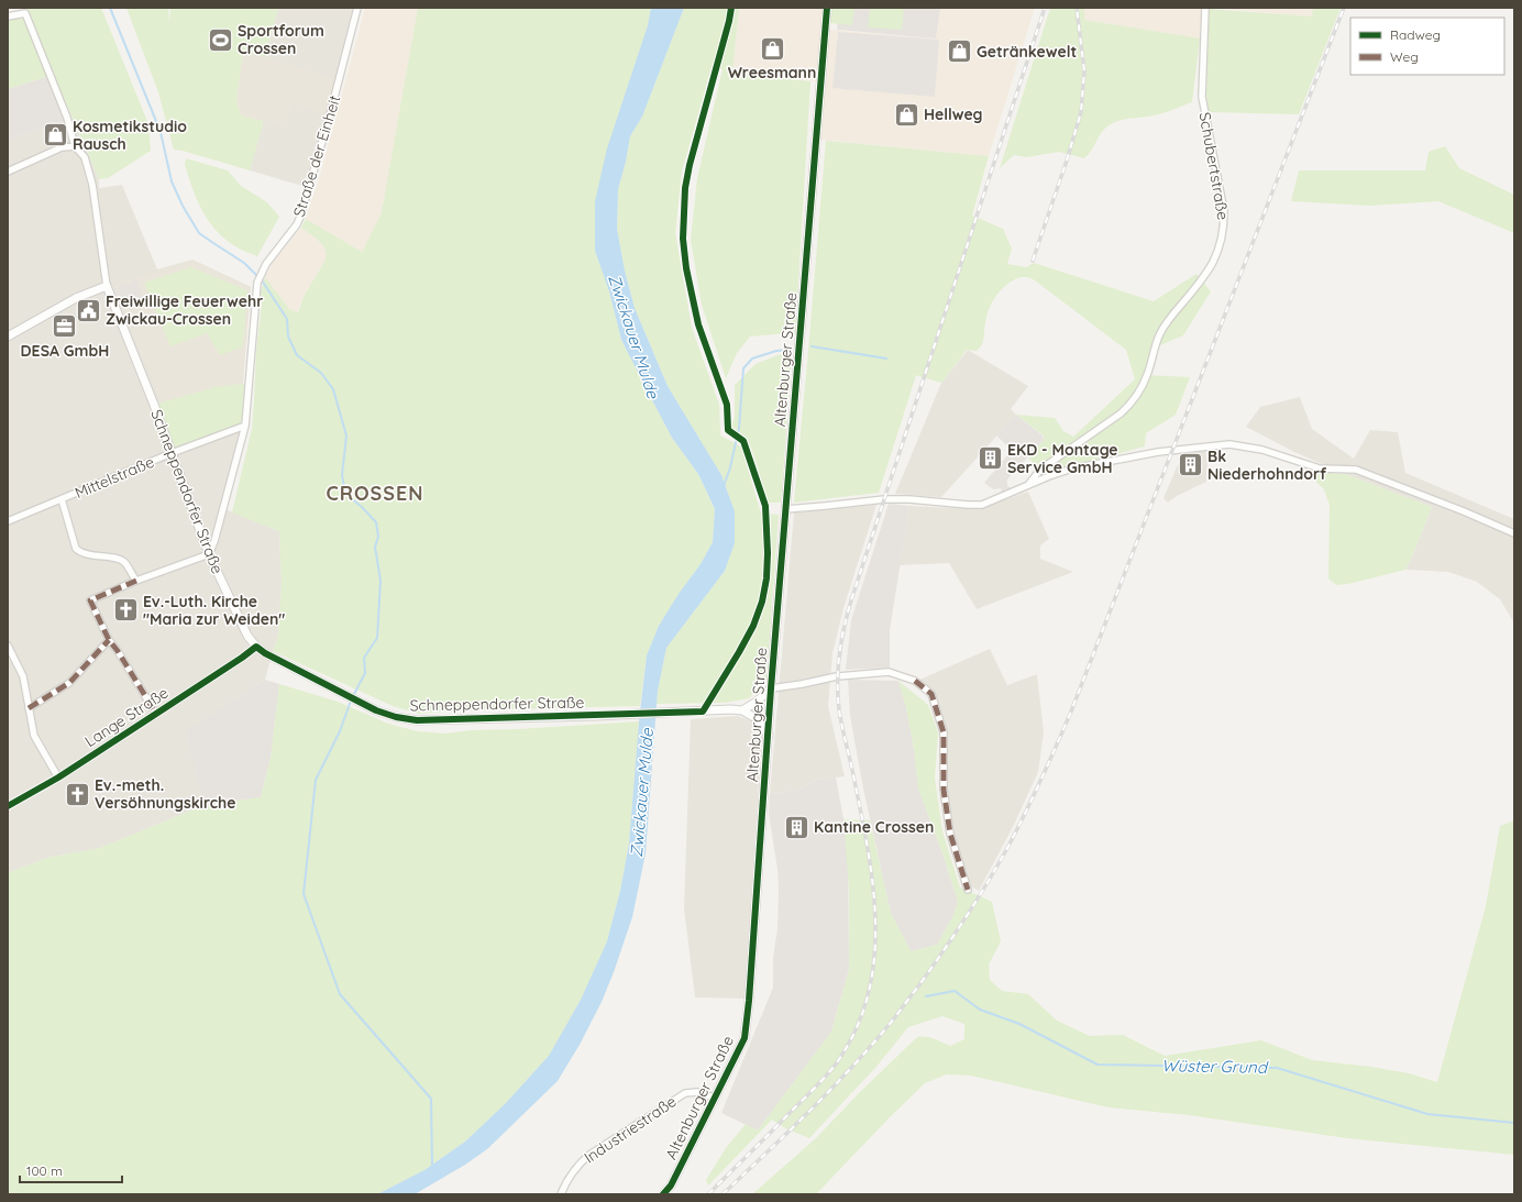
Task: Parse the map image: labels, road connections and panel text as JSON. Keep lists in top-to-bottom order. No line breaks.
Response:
{"streets":{"street":["Straße der Einheit","Schubertstraße","Altenburger Straße","Mittelstraße","Schneppendorfer Straße","Lange Straße","Industriestraße"]},"crossings":[["Straße der Einheit","Mittelstraße"],["Straße der Einheit","Schneppendorfer Straße"],["Altenburger Straße","Industriestraße"],["Mittelstraße","Schneppendorfer Straße"],["Schneppendorfer Straße","Lange Straße"]],"districts":["CROSSEN"],"water":["Zwickauer Mulde","Wüster Grund"],"places":{"sports":["Sportforum Crossen"],"shop":["Wreesmann","Getränkewelt","Hellweg","Kosmetikstudio Rausch"],"public building":["Freiwillige Feuerwehr Zwickau-Crossen"],"office":["DESA GmbH"],"building":["EKD - Montage Service GmbH","Bk Niederhohndorf","Kantine Crossen"],"church":["Ev.-Luth. Kirche \"Maria zur Weiden\"","Ev.-meth. Versöhnungskirche"]},"legend":["Radweg","Weg"],"scale_bar":"100 m"}
